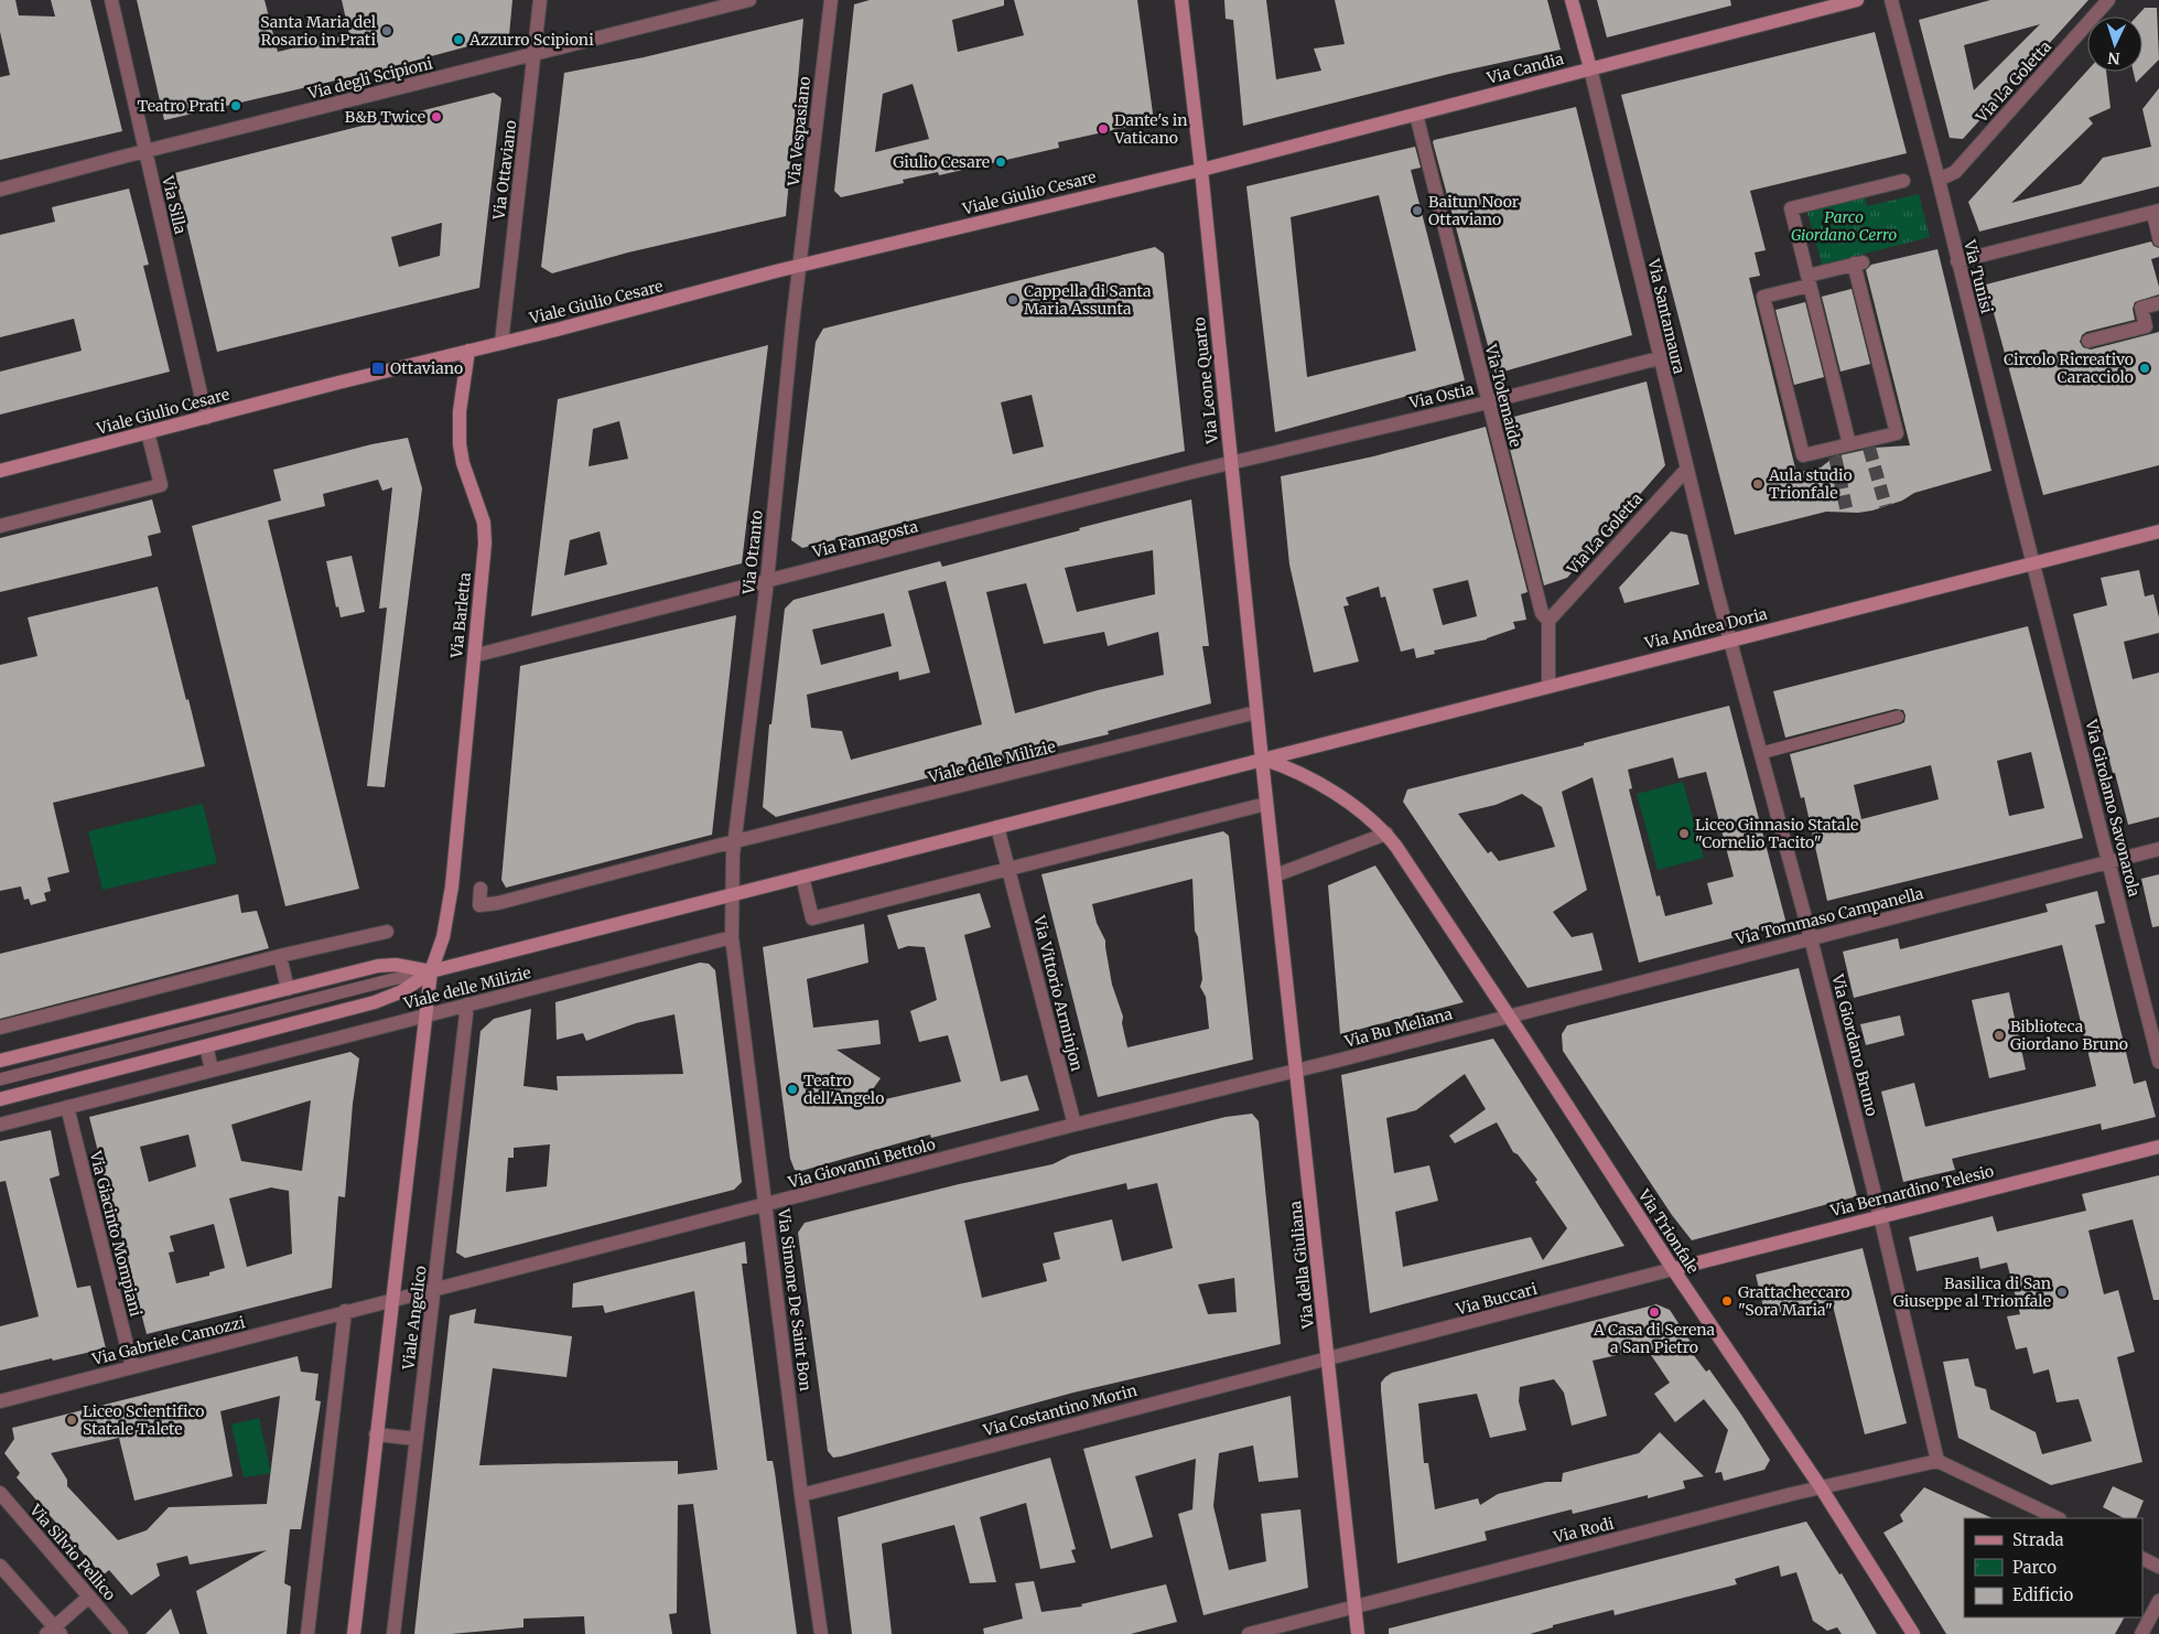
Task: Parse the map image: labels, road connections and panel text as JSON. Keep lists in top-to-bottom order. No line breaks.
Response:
{"streets":{"street":["Via Candia","Via degli Scipioni","Via La Goletta","Via Vespasiano","Via Ottaviano","Viale Giulio Cesare","Via Silla","Via Tunisi","Via Santamaura","Via Leone Quarto","Via Ostia","Via Tolemaide","Via Famagosta","Via Otranto","Via Barletta","Via Andrea Doria","Viale delle Milizie","Via Girolamo Savonarola","Via Tommaso Campanella","Via Vittorio Arminjon","Via Bu Meliana","Via Giordano Bruno","Via Giovanni Bettolo","Via Bernardino Telesio","Via Trionfale","Via Giacinto Mompiani","Via della Giuliana","Via Buccari","Via Simone De Saint Bon","Viale Angelico","Via Gabriele Camozzi","Via Costantino Morin","Via Rodi","Via Silvio Pellico"]},"crossings":[["Via Candia","Viale Giulio Cesare"],["Via Candia","Via Santamaura"],["Via Candia","Via Leone Quarto"],["Via Candia","Via Tolemaide"],["Via degli Scipioni","Via Ottaviano"],["Via degli Scipioni","Via Silla"],["Via La Goletta","Via Tunisi"],["Via La Goletta","Via Santamaura"],["Via La Goletta","Via Tolemaide"],["Via Vespasiano","Viale Giulio Cesare"],["Via Vespasiano","Via Otranto"],["Via Ottaviano","Viale Giulio Cesare"],["Viale Giulio Cesare","Via Silla"],["Viale Giulio Cesare","Via Leone Quarto"],["Viale Giulio Cesare","Via Otranto"],["Viale Giulio Cesare","Via Barletta"],["Via Tunisi","Via Andrea Doria"],["Via Tunisi","Via Girolamo Savonarola"],["Via Santamaura","Via Ostia"],["Via Santamaura","Via Andrea Doria"],["Via Santamaura","Via Giordano Bruno"],["Via Leone Quarto","Via Ostia"],["Via Leone Quarto","Via Famagosta"],["Via Leone Quarto","Via Andrea Doria"],["Via Leone Quarto","Viale delle Milizie"],["Via Leone Quarto","Via Trionfale"],["Via Leone Quarto","Via della Giuliana"],["Via Ostia","Via Tolemaide"],["Via Ostia","Via Famagosta"],["Via Tolemaide","Via Andrea Doria"],["Via Famagosta","Via Otranto"],["Via Famagosta","Via Barletta"],["Via Otranto","Viale delle Milizie"],["Via Barletta","Viale delle Milizie"],["Via Barletta","Viale Angelico"],["Via Andrea Doria","Viale delle Milizie"],["Via Andrea Doria","Via Girolamo Savonarola"],["Via Andrea Doria","Via Giordano Bruno"],["Via Andrea Doria","Via Trionfale"],["Viale delle Milizie","Via Vittorio Arminjon"],["Viale delle Milizie","Via Trionfale"],["Viale delle Milizie","Via Giacinto Mompiani"],["Viale delle Milizie","Via Simone De Saint Bon"],["Viale delle Milizie","Viale Angelico"],["Via Girolamo Savonarola","Via Tommaso Campanella"],["Via Tommaso Campanella","Via Bu Meliana"],["Via Tommaso Campanella","Via Giordano Bruno"],["Via Tommaso Campanella","Via Trionfale"],["Via Vittorio Arminjon","Via Giovanni Bettolo"],["Via Bu Meliana","Via Giovanni Bettolo"],["Via Bu Meliana","Via Trionfale"],["Via Bu Meliana","Via della Giuliana"],["Via Giordano Bruno","Via Bernardino Telesio"],["Via Giordano Bruno","Via Rodi"],["Via Giovanni Bettolo","Via della Giuliana"],["Via Giovanni Bettolo","Via Simone De Saint Bon"],["Via Giovanni Bettolo","Viale Angelico"],["Via Giovanni Bettolo","Via Gabriele Camozzi"],["Via Bernardino Telesio","Via Trionfale"],["Via Bernardino Telesio","Via Buccari"],["Via Trionfale","Via Buccari"],["Via Trionfale","Via Rodi"],["Via Giacinto Mompiani","Via Gabriele Camozzi"],["Via della Giuliana","Via Buccari"],["Via della Giuliana","Via Costantino Morin"],["Via della Giuliana","Via Rodi"],["Via Buccari","Via Costantino Morin"],["Via Simone De Saint Bon","Via Costantino Morin"],["Viale Angelico","Via Gabriele Camozzi"]],"parks":["Parco Giordano Cerro"],"places":{"other":["Santa Maria del Rosario in Prati","Azzurro Scipioni","Teatro Prati","B&B Twice","Dante's in Vaticano","Giulio Cesare","Baitun Noor Ottaviano","Cappella di Santa Maria Assunta","Circolo Ricreativo Caracciolo","Aula studio Trionfale","Liceo Ginnasio Statale \"Cornelio Tacito\"","Biblioteca Giordano Bruno","Teatro dell'Angelo","Basilica di San Giuseppe al Trionfale","Grattacheccaro \"Sora Maria\"","A Casa di Serena a San Pietro","Liceo Scientifico Statale Talete"],"transit":["Ottaviano"]},"legend":["Strada","Parco","Edificio"],"north":"bottom"}
